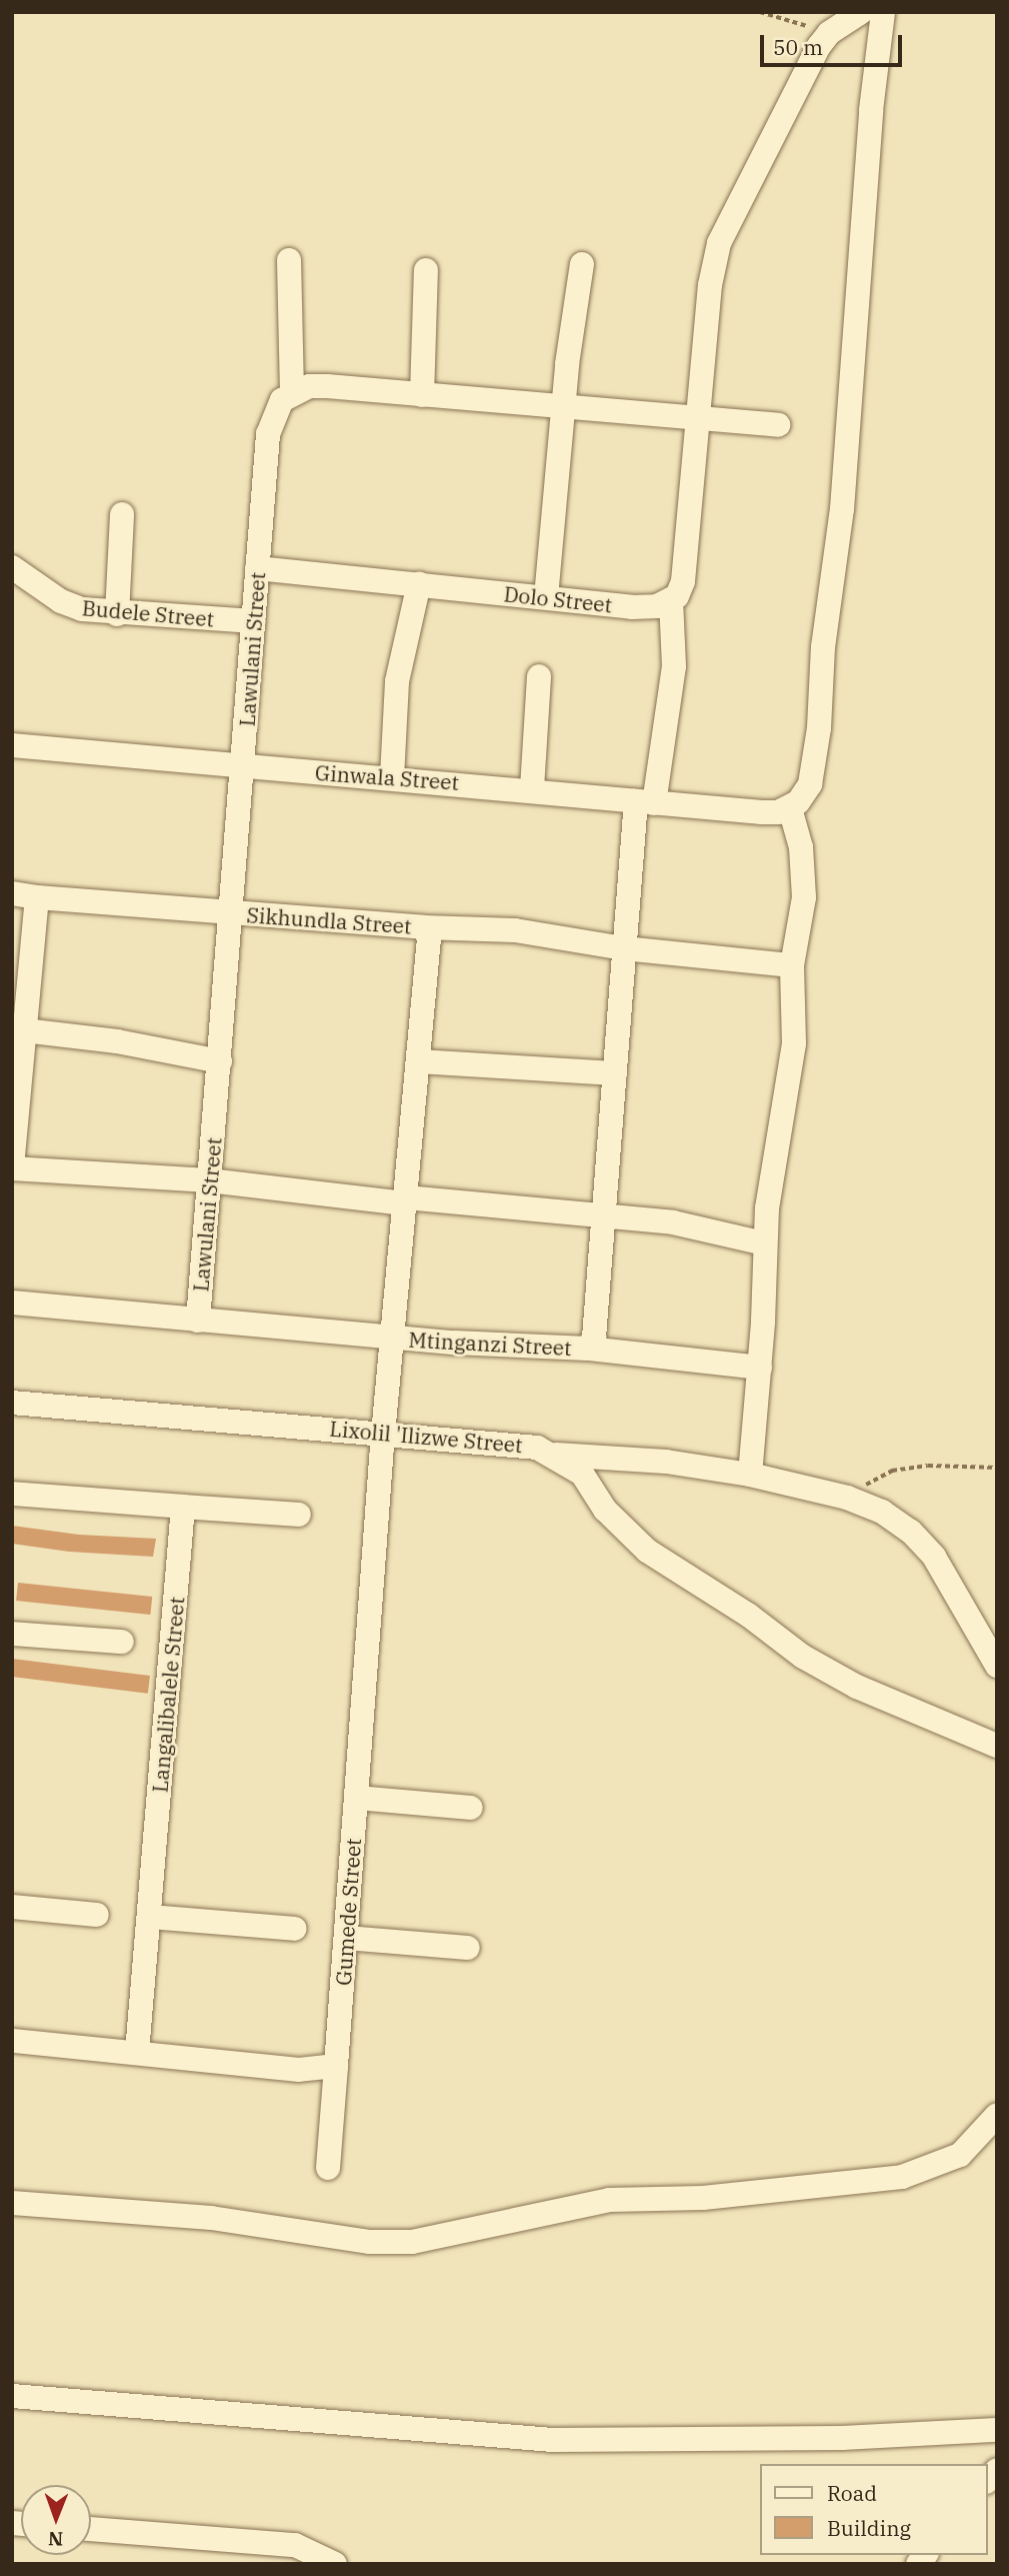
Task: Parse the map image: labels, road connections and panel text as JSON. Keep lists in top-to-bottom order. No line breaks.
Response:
{"streets":{"street":["Dolo Street","Budele Street","Lawulani Street","Ginwala Street","Sikhundla Street","Mtinganzi Street","Lixolil 'Ilizwe Street","Langalibalele Street","Gumede Street"]},"crossings":[["Dolo Street","Lawulani Street"],["Dolo Street","Mtinganzi Street"],["Budele Street","Lawulani Street"],["Lawulani Street","Ginwala Street"],["Lawulani Street","Sikhundla Street"],["Lawulani Street","Mtinganzi Street"],["Ginwala Street","Mtinganzi Street"],["Sikhundla Street","Mtinganzi Street"],["Sikhundla Street","Lixolil 'Ilizwe Street"],["Sikhundla Street","Gumede Street"],["Lixolil 'Ilizwe Street","Gumede Street"]],"legend":["Road","Building"],"scale_bar":"50 m","north":"bottom"}
